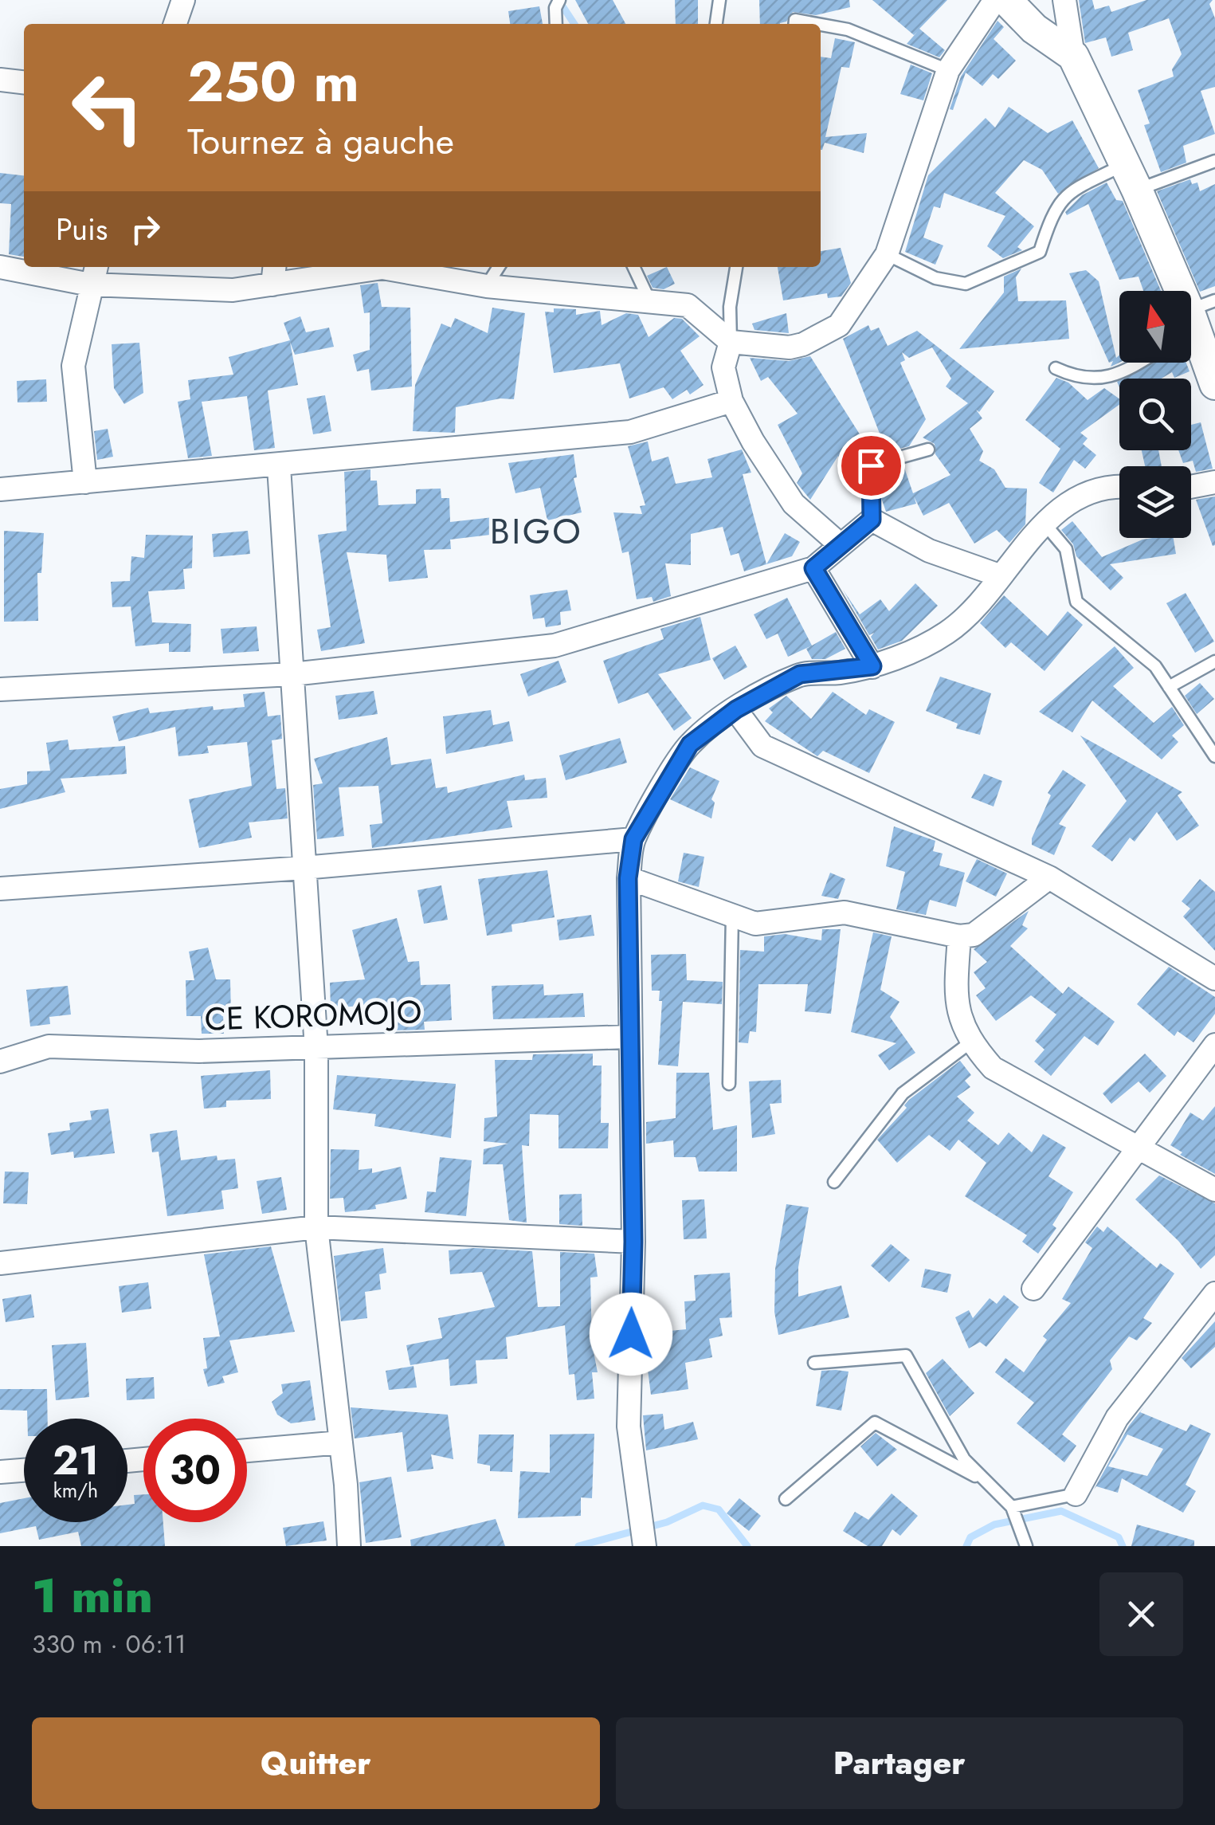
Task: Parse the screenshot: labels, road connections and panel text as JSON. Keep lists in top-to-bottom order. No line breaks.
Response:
{"streets":{"street":["CE KOROMOJO"]},"districts":["BIGO"],"north":"top","page":{"turn":["250 m","Tournez à gauche"],"then":"Puis","speed":"21 km/h","limit":"30","heading":["1 min","330 m · 06:11"],"buttons":["Quitter","Partager"]}}
